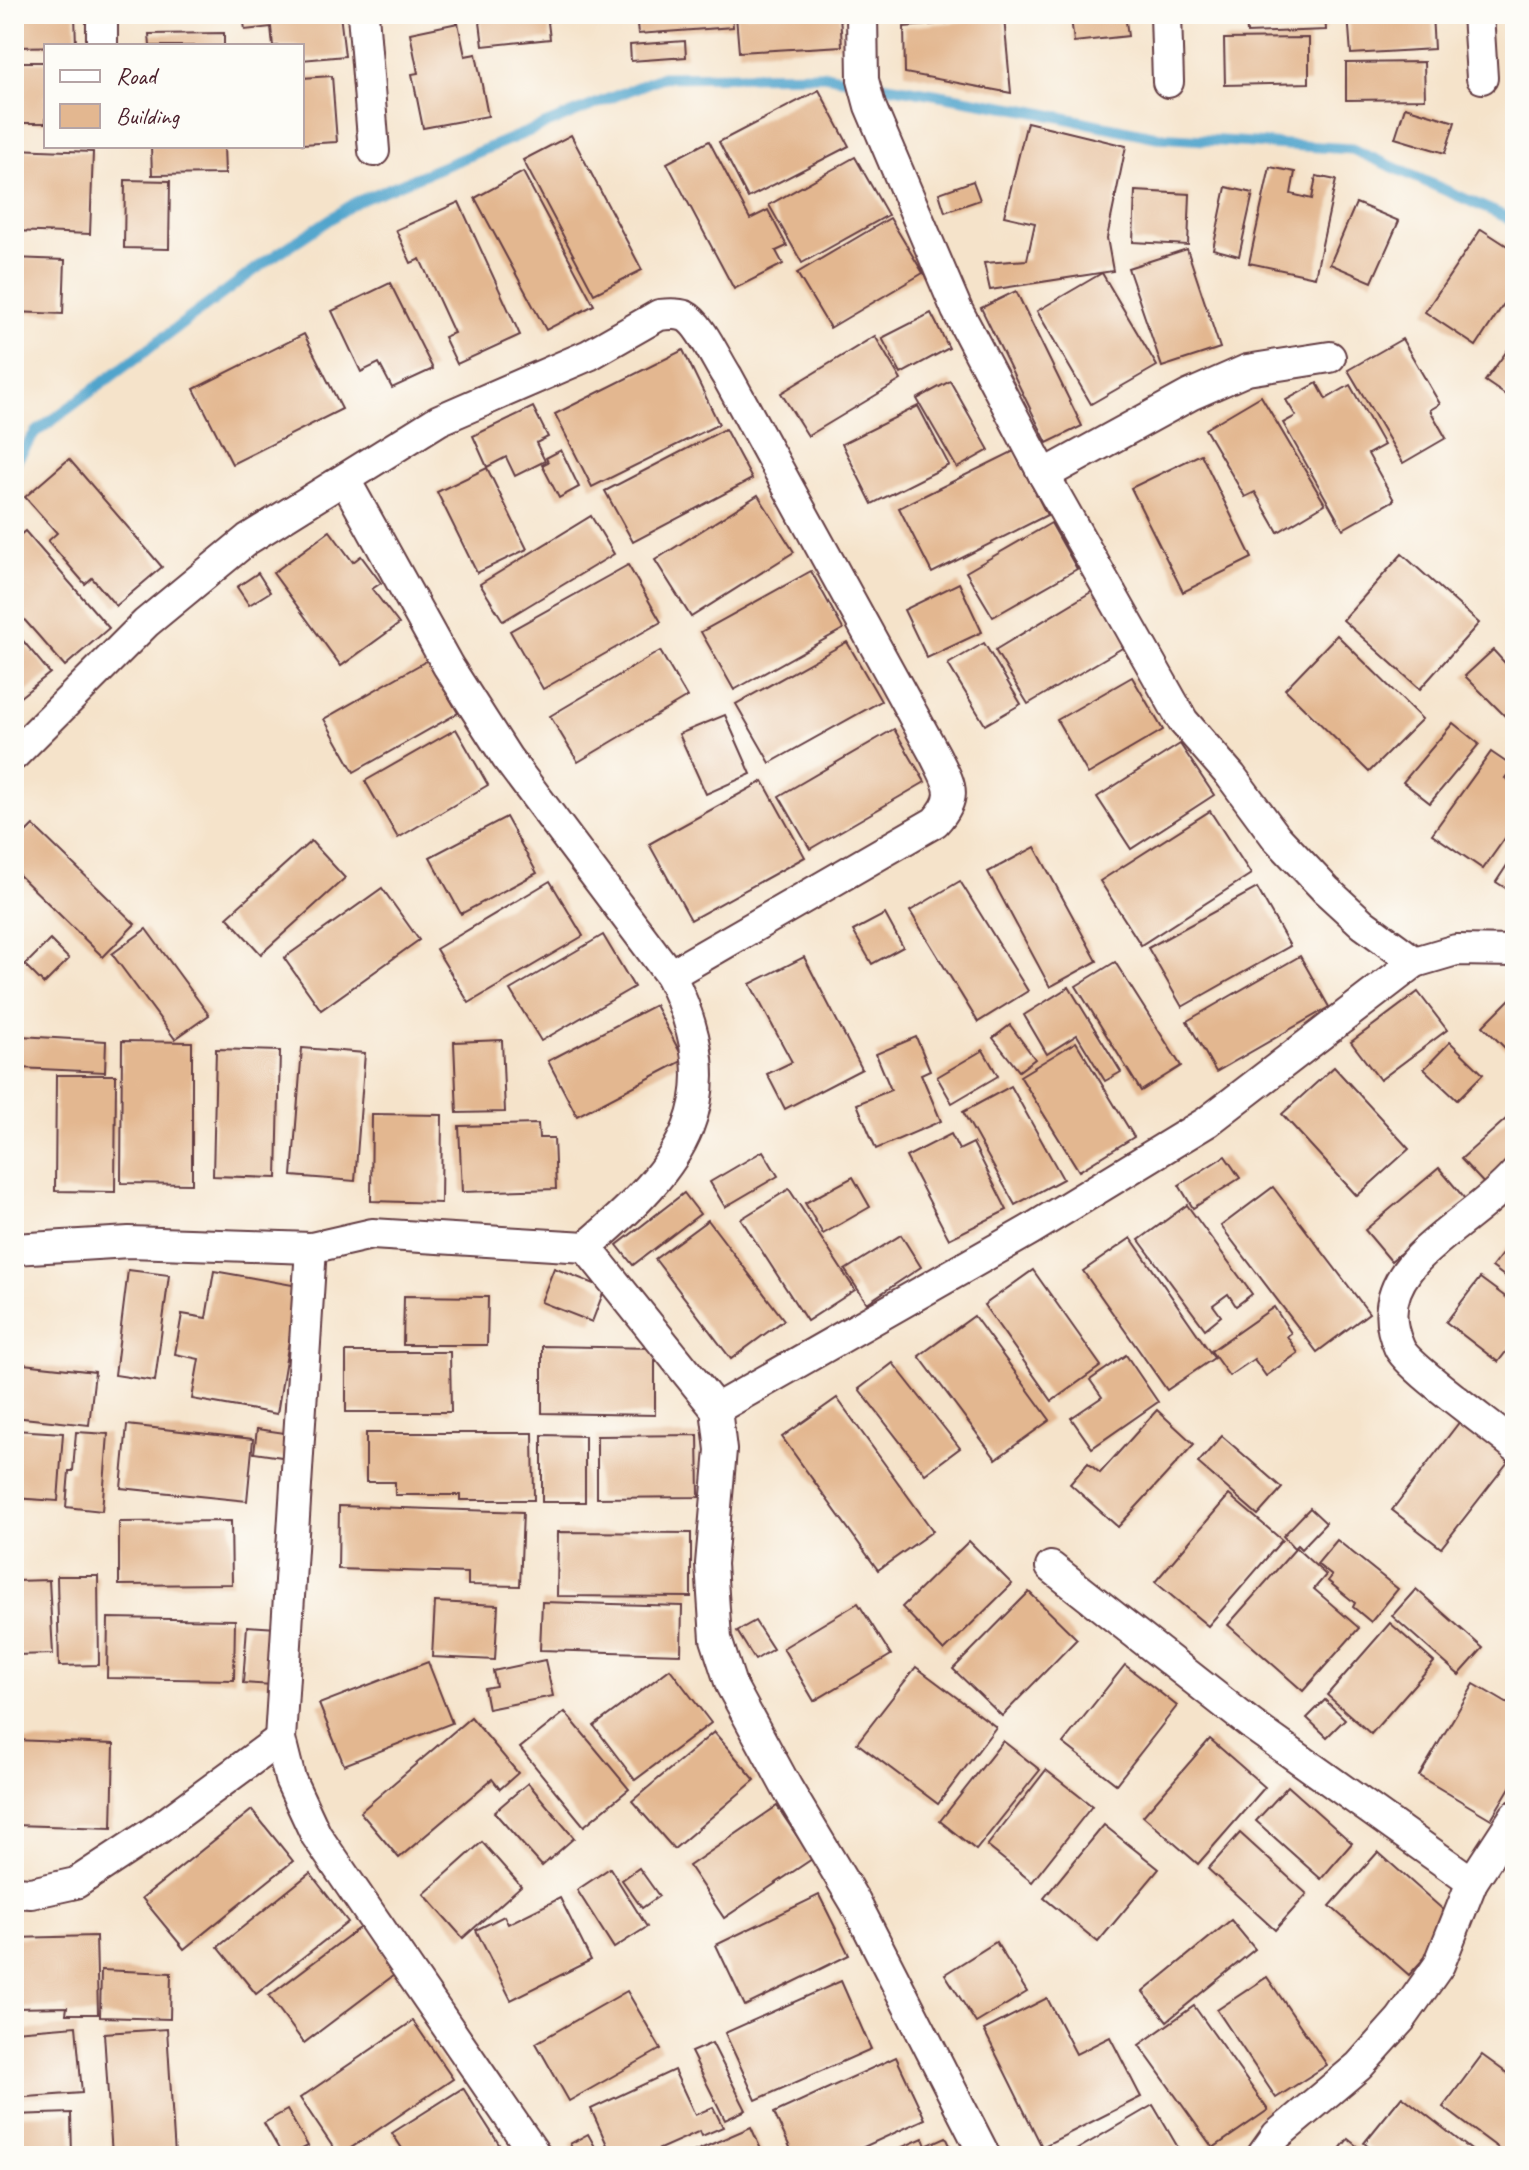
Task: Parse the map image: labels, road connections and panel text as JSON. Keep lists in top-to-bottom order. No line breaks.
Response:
{"legend":["Road","Building"]}
